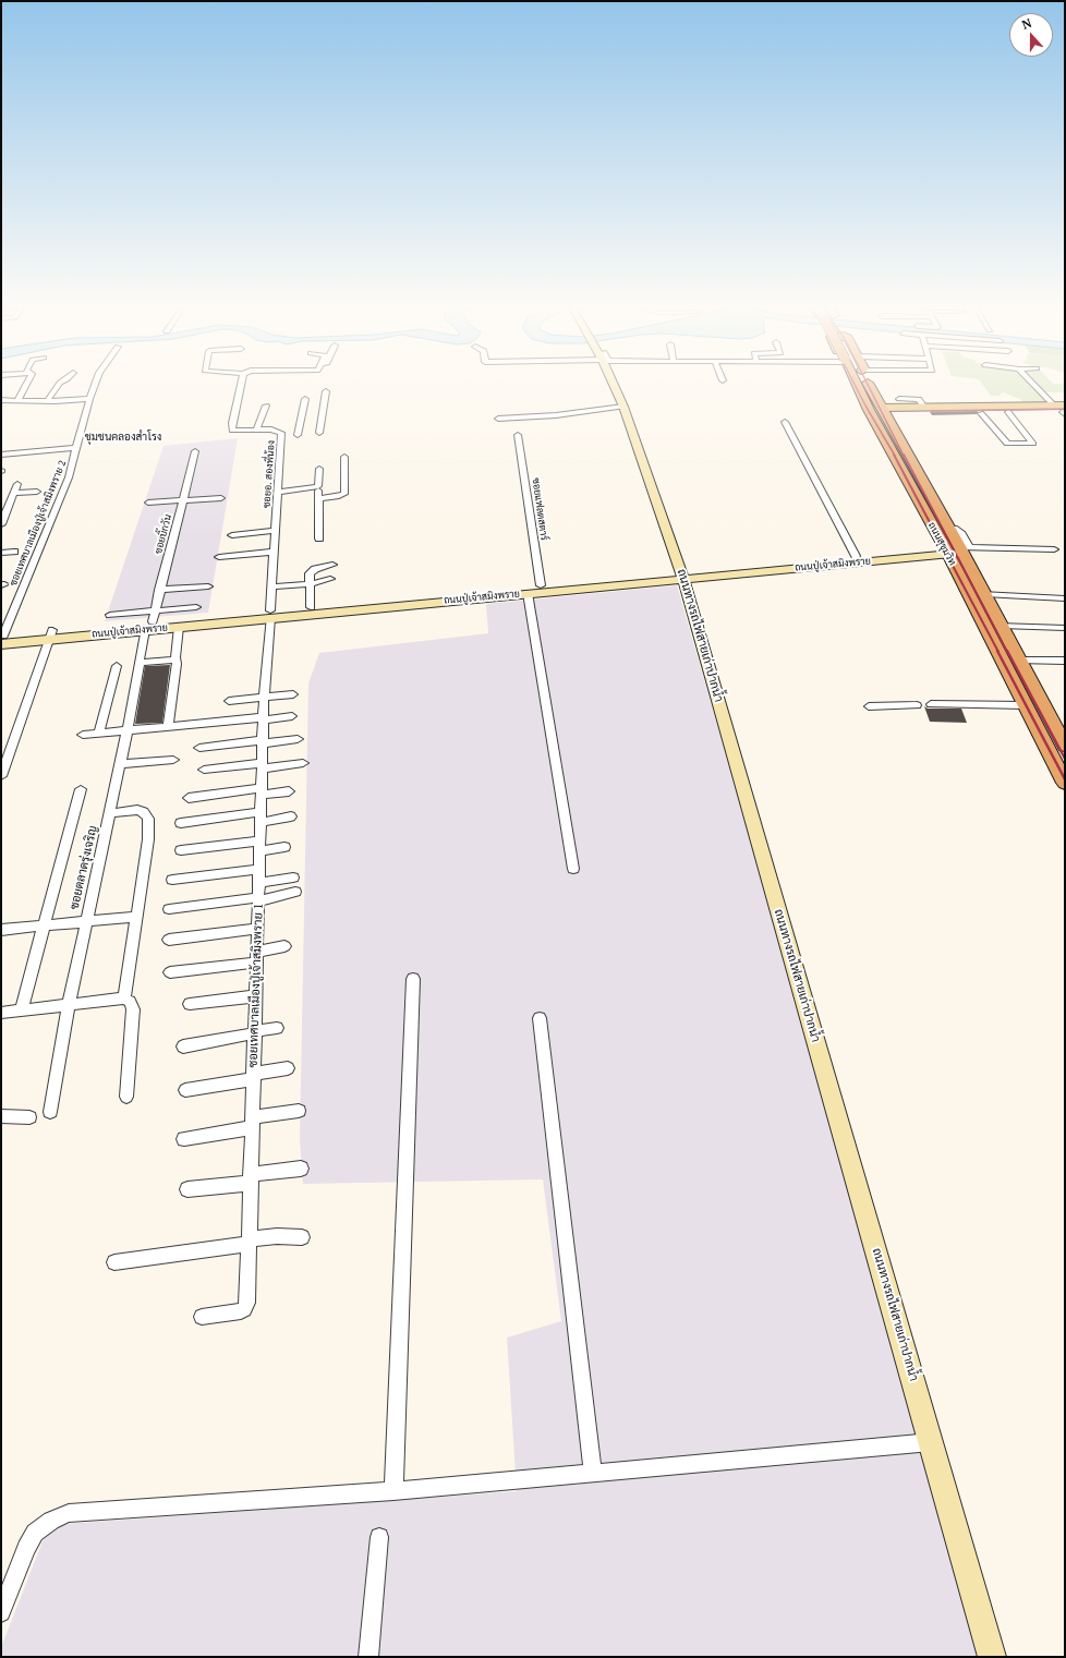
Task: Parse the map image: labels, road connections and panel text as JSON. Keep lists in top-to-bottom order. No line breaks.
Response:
{"streets":{"highway":["ถนนสุขุมวิท"],"main road":["ถนนปู่เจ้าสมิงพราย","ถนนทางรถไฟสายเก่าปากน้ำ"],"street":["ซอยอ. สองพี่น้อง","ซอยแฟลตสตาร์","ซอยเทศบาลเมืองปู่เจ้าสมิงพราย 2","ซอยบิ๊กวัน","ซอยตลาดรุ่งเจริญ","ซอยเทศบาลเมืองปู่เจ้าสมิงพราย 1"]},"crossings":[["ซอยอ. สองพี่น้อง","ถนนปู่เจ้าสมิงพราย"],["ซอยอ. สองพี่น้อง","ซอยเทศบาลเมืองปู่เจ้าสมิงพราย 1"],["ซอยแฟลตสตาร์","ถนนปู่เจ้าสมิงพราย"],["ซอยเทศบาลเมืองปู่เจ้าสมิงพราย 2","ถนนปู่เจ้าสมิงพราย"],["ซอยบิ๊กวัน","ถนนปู่เจ้าสมิงพราย"],["ซอยบิ๊กวัน","ซอยตลาดรุ่งเจริญ"],["ถนนสุขุมวิท","ถนนปู่เจ้าสมิงพราย"],["ถนนปู่เจ้าสมิงพราย","ถนนทางรถไฟสายเก่าปากน้ำ"],["ถนนปู่เจ้าสมิงพราย","ซอยตลาดรุ่งเจริญ"],["ถนนปู่เจ้าสมิงพราย","ซอยเทศบาลเมืองปู่เจ้าสมิงพราย 1"]],"districts":["ชุมชนคลองสำโรง"],"north":"top"}
